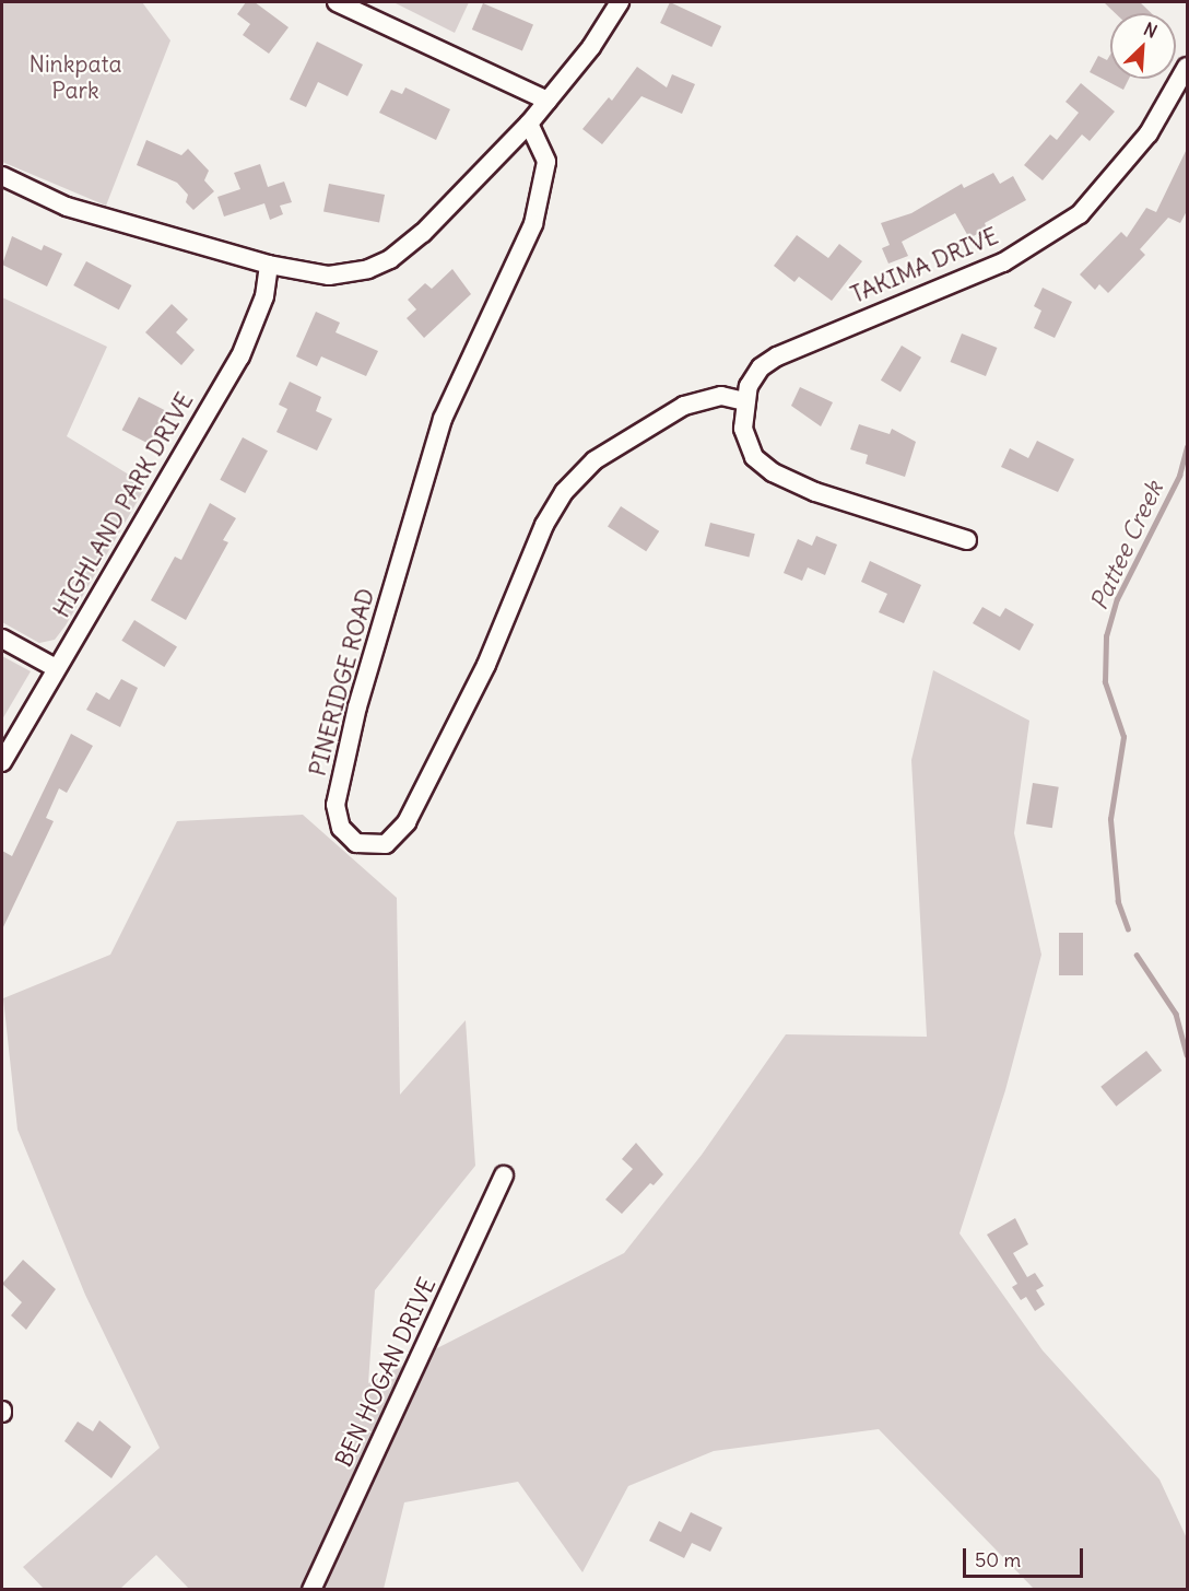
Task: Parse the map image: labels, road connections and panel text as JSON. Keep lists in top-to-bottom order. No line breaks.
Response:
{"streets":{"street":["TAKIMA DRIVE","HIGHLAND PARK DRIVE","PINERIDGE ROAD","BEN HOGAN DRIVE"]},"crossings":[["TAKIMA DRIVE","PINERIDGE ROAD"]],"water":["Pattee Creek"],"parks":["Ninkpata Park"],"scale_bar":"50 m","north":"top right"}
